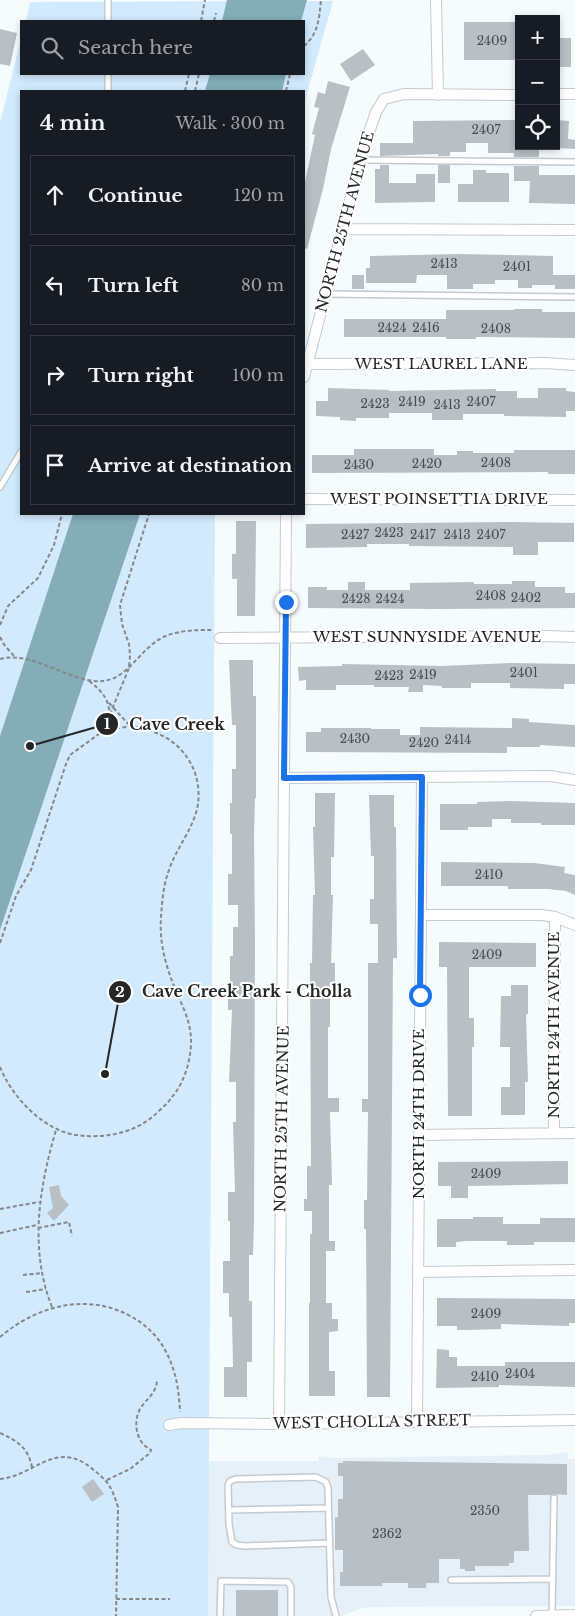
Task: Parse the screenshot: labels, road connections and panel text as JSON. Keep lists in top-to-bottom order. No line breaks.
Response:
{"streets":{"street":["NORTH 25TH AVENUE","WEST LAUREL LANE","WEST POINSETTIA DRIVE","WEST SUNNYSIDE AVENUE","NORTH 24TH AVENUE","NORTH 24TH DRIVE","WEST CHOLLA STREET"]},"crossings":[["NORTH 25TH AVENUE","WEST LAUREL LANE"],["NORTH 25TH AVENUE","WEST SUNNYSIDE AVENUE"],["NORTH 25TH AVENUE","WEST CHOLLA STREET"],["NORTH 24TH DRIVE","WEST CHOLLA STREET"]],"places":["Cave Creek","Cave Creek Park - Cholla"],"house_numbers":["2409","2407","2413","2401","2424","2416","2408","2419","2407","2423","2413","2408","2420","2430","2423","2427","2417","2413","2407","2408","2402","2428","2424","2401","2419","2423","2430","2414","2420","2410","2409","2409","2409","2404","2410","2350","2362"],"page":{"map_buttons":["+","−"],"search":"Search here","heading":["4 min","Walk · 300 m"],"list":[["Continue","120 m"],["Turn left","80 m"],["Turn right","100 m"],"Arrive at destination"]}}
